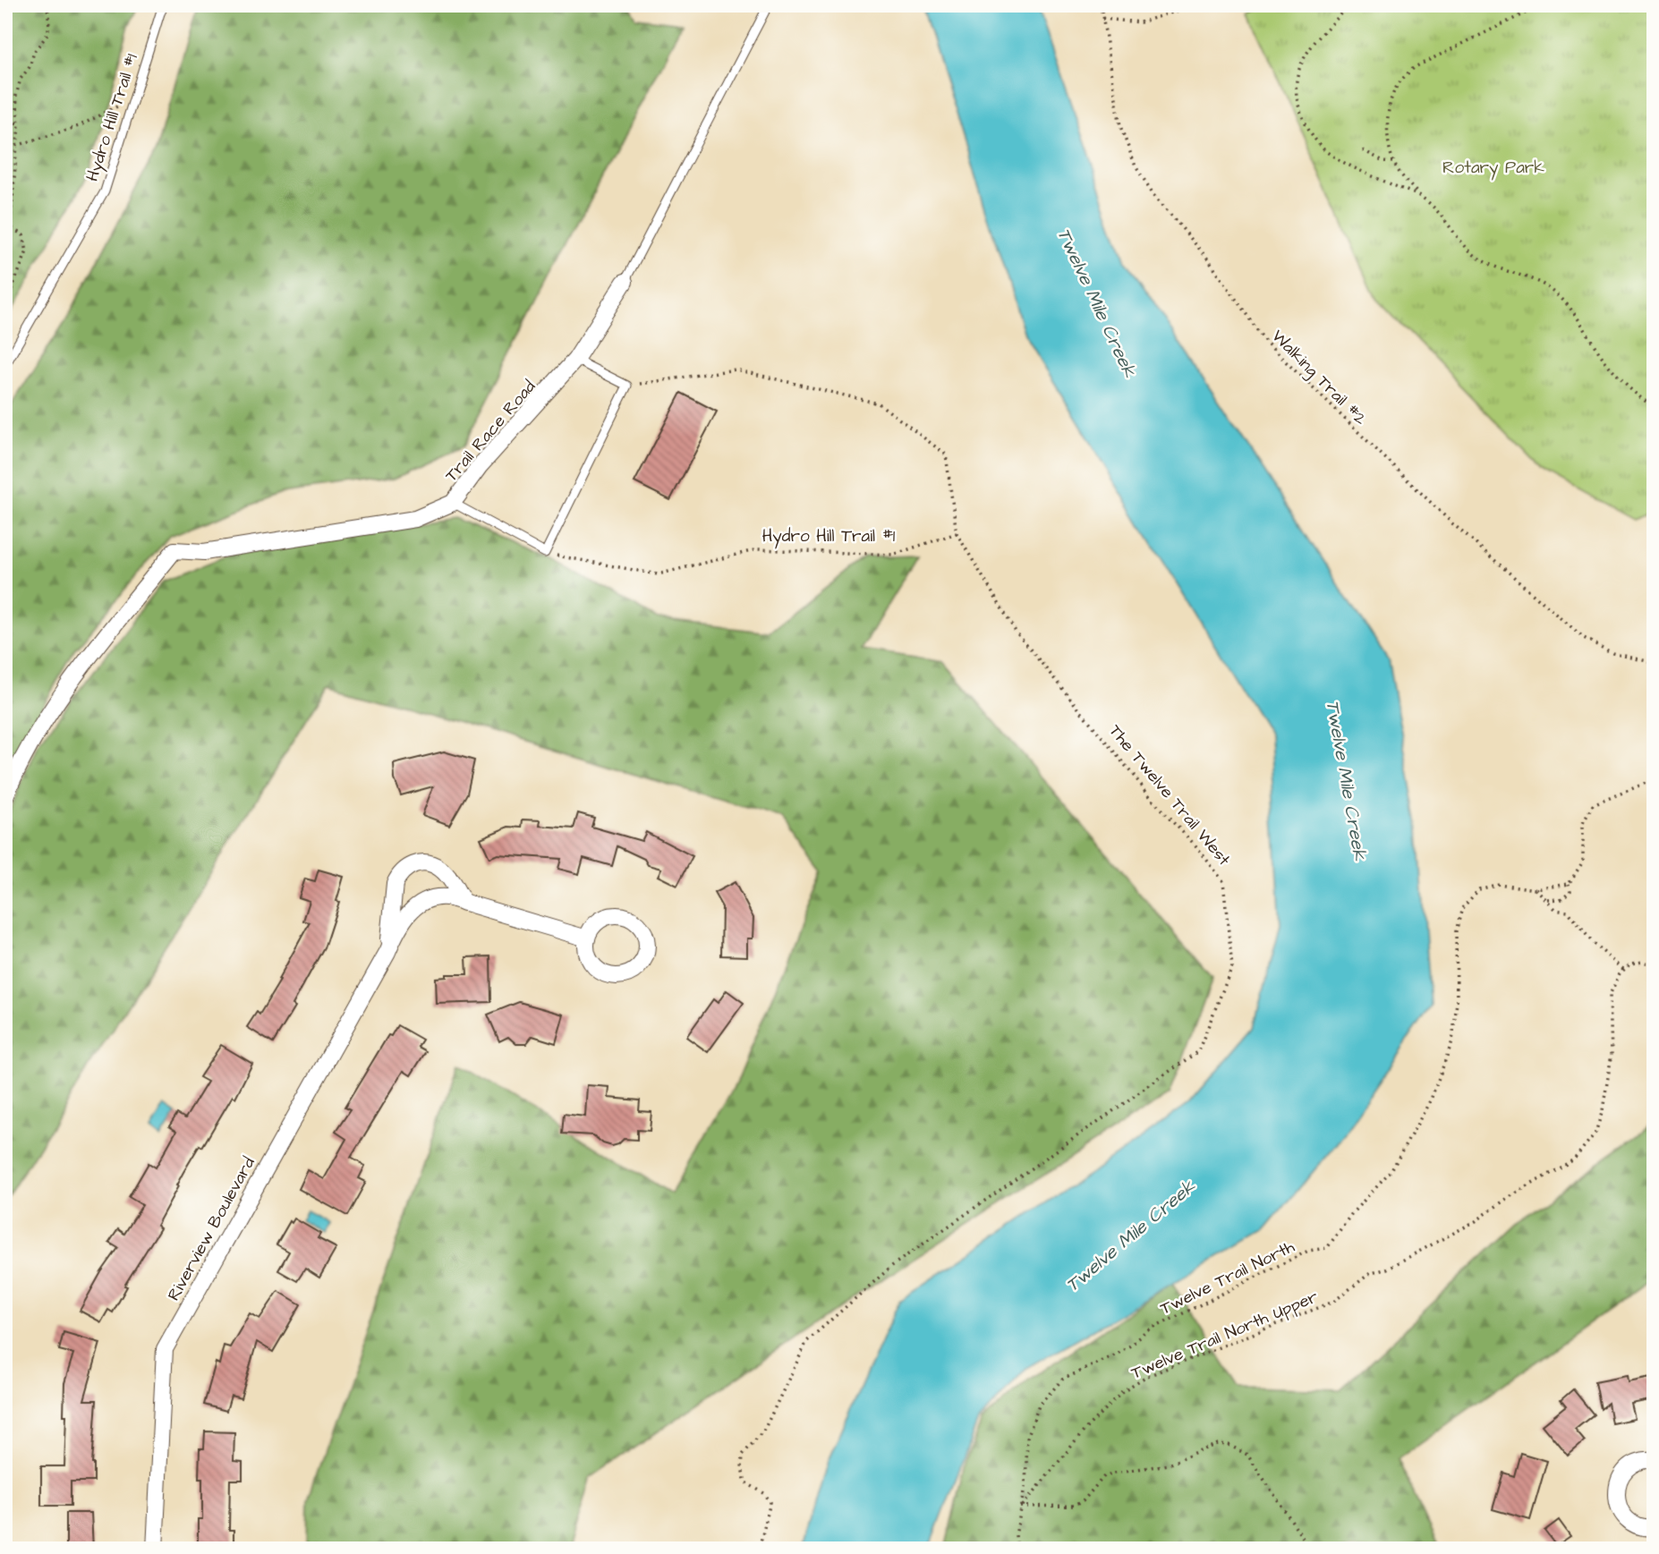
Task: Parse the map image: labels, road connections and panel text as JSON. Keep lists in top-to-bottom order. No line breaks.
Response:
{"streets":{"street":["Trail Race Road","Riverview Boulevard"],"lane":["Hydro Hill Trail #1"],"path":["Walking Trail #2","The Twelve Trail West","Twelve Trail North","Twelve Trail North Upper"]},"crossings":[["Hydro Hill Trail #1","The Twelve Trail West"],["Twelve Trail North","Twelve Trail North Upper"]],"water":["Twelve Mile Creek"],"parks":["Rotary Park"]}
